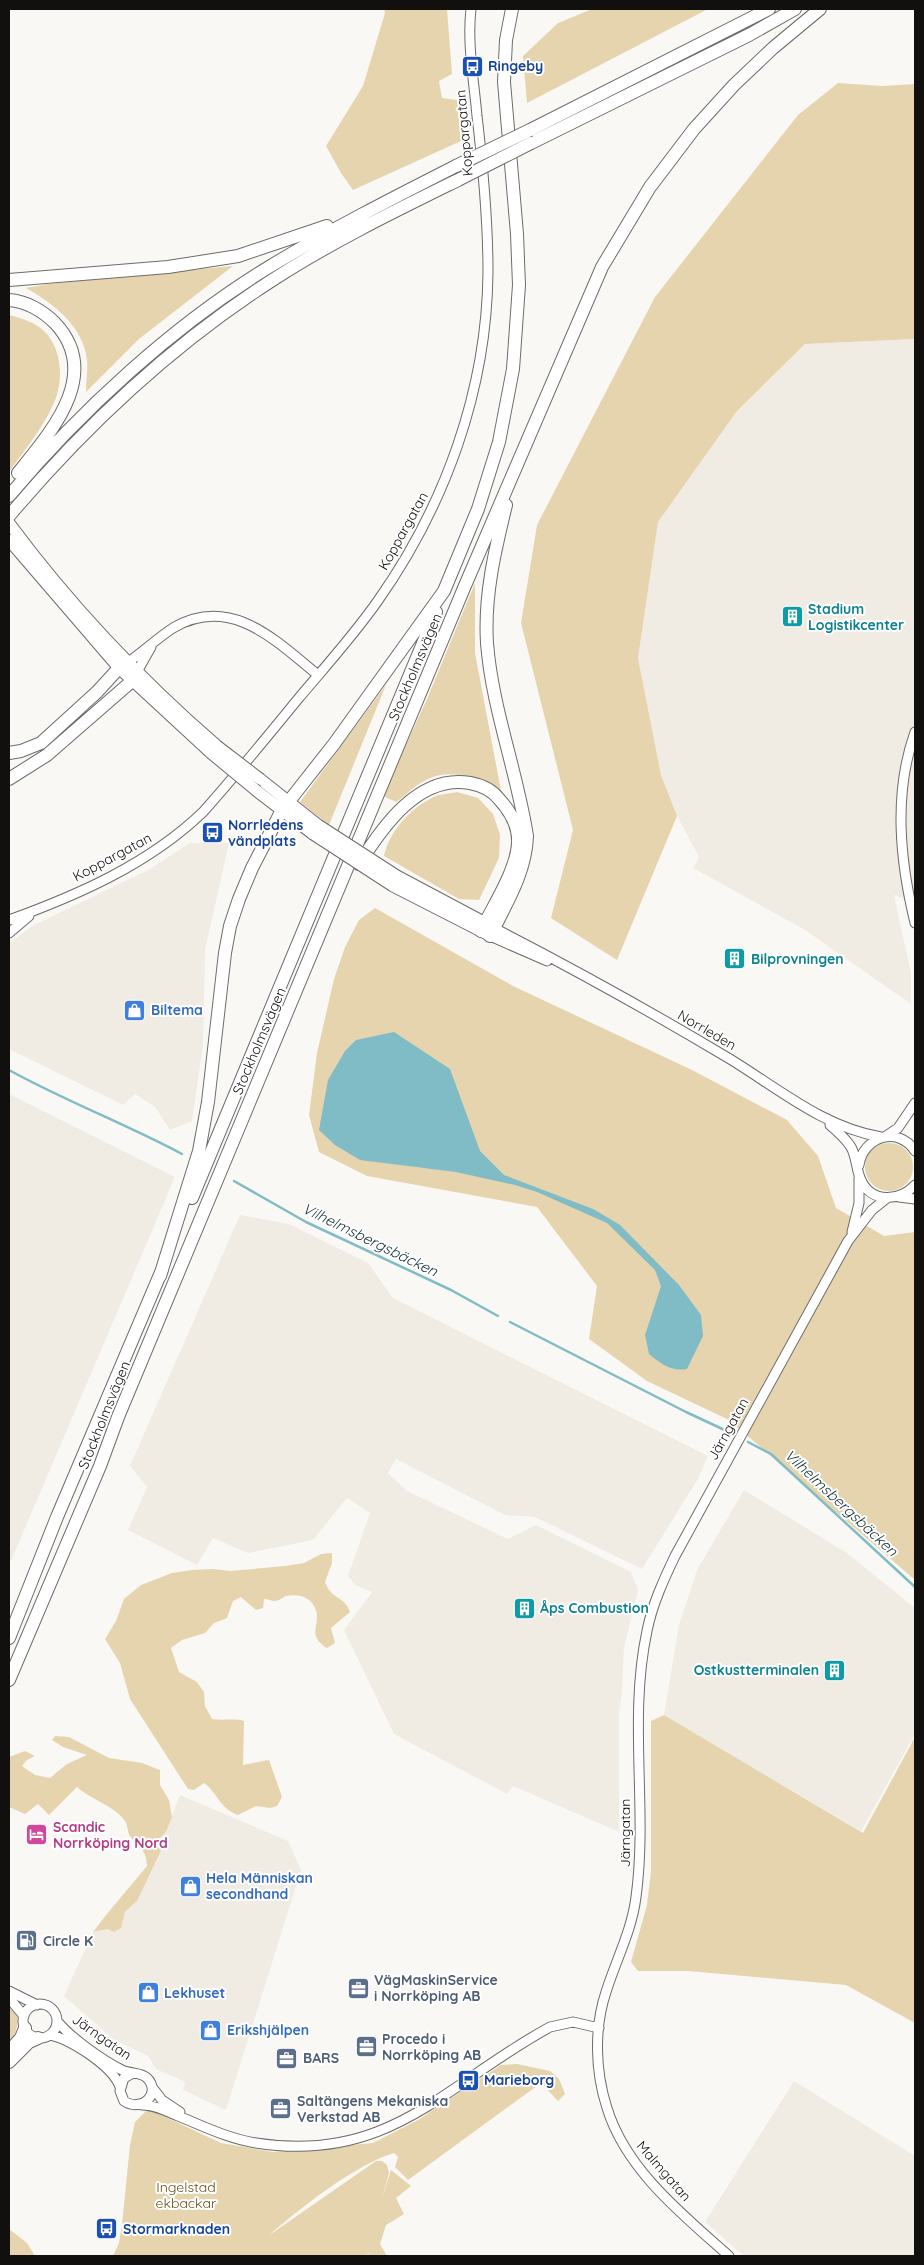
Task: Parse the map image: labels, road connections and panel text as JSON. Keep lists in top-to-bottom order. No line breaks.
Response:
{"streets":{"highway":["Stockholmsvägen"],"street":["Koppargatan","Norrleden","Järngatan","Malmgatan"]},"crossings":[["Järngatan","Malmgatan"]],"water":["Vilhelmsbergsbäcken"],"parks":["Ingelstad ekbackar"],"places":{"bus stop":["Ringeby","Norrledens vändplats","Marieborg","Stormarknaden"],"building":["Stadium Logistikcenter","Bilprovningen","Åps Combustion","Ostkustterminalen"],"shop":["Biltema","Hela Människan secondhand","Lekhuset","Erikshjälpen"],"hotel":["Scandic Norrköping Nord"],"fuel station":["Circle K"],"office":["VägMaskinService i Norrköping AB","Procedo i Norrköping AB","BARS","Saltängens Mekaniska Verkstad AB"]}}
